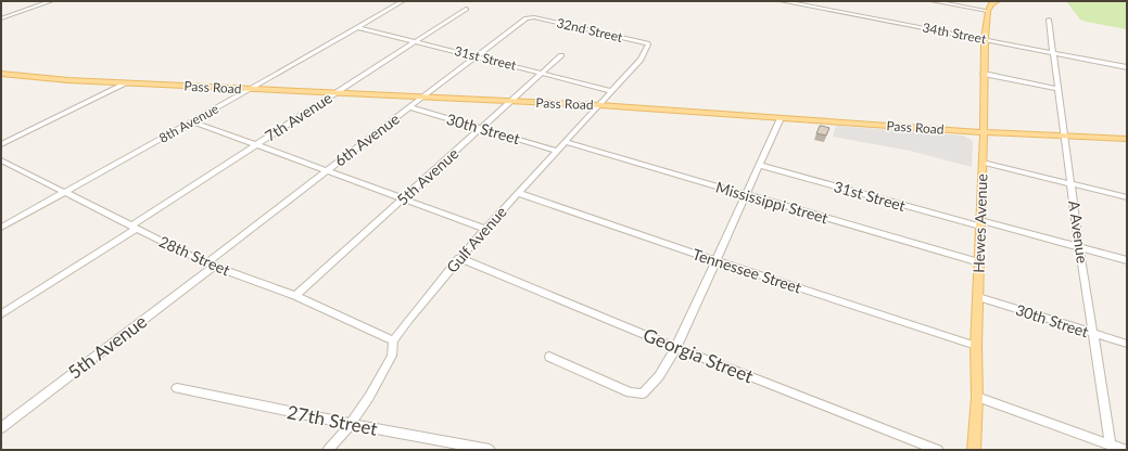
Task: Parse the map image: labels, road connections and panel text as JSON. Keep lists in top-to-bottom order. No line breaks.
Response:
{"streets":{"main road":["Pass Road","Hewes Avenue"],"street":["32nd Street","34th Street","31st Street","7th Avenue","8th Avenue","30th Street","6th Avenue","5th Avenue","Mississippi Street","A Avenue","Gulf Avenue","28th Street","Tennessee Street","Georgia Street","27th Street"]},"crossings":[["32nd Street","6th Avenue"],["32nd Street","Gulf Avenue"],["34th Street","Hewes Avenue"],["34th Street","A Avenue"],["31st Street","7th Avenue"],["31st Street","8th Avenue"],["31st Street","6th Avenue"],["31st Street","5th Avenue"],["31st Street","Hewes Avenue"],["31st Street","A Avenue"],["31st Street","Gulf Avenue"],["Pass Road","7th Avenue"],["Pass Road","8th Avenue"],["Pass Road","6th Avenue"],["Pass Road","5th Avenue"],["Pass Road","Hewes Avenue"],["Pass Road","A Avenue"],["Pass Road","Gulf Avenue"],["7th Avenue","28th Street"],["8th Avenue","28th Street"],["30th Street","6th Avenue"],["30th Street","5th Avenue"],["30th Street","Hewes Avenue"],["30th Street","A Avenue"],["30th Street","Gulf Avenue"],["6th Avenue","5th Avenue"],["6th Avenue","28th Street"],["5th Avenue","28th Street"],["Mississippi Street","Hewes Avenue"],["Mississippi Street","Gulf Avenue"],["Hewes Avenue","Tennessee Street"],["Gulf Avenue","28th Street"],["Gulf Avenue","Tennessee Street"],["Gulf Avenue","Georgia Street"],["Gulf Avenue","27th Street"]]}
